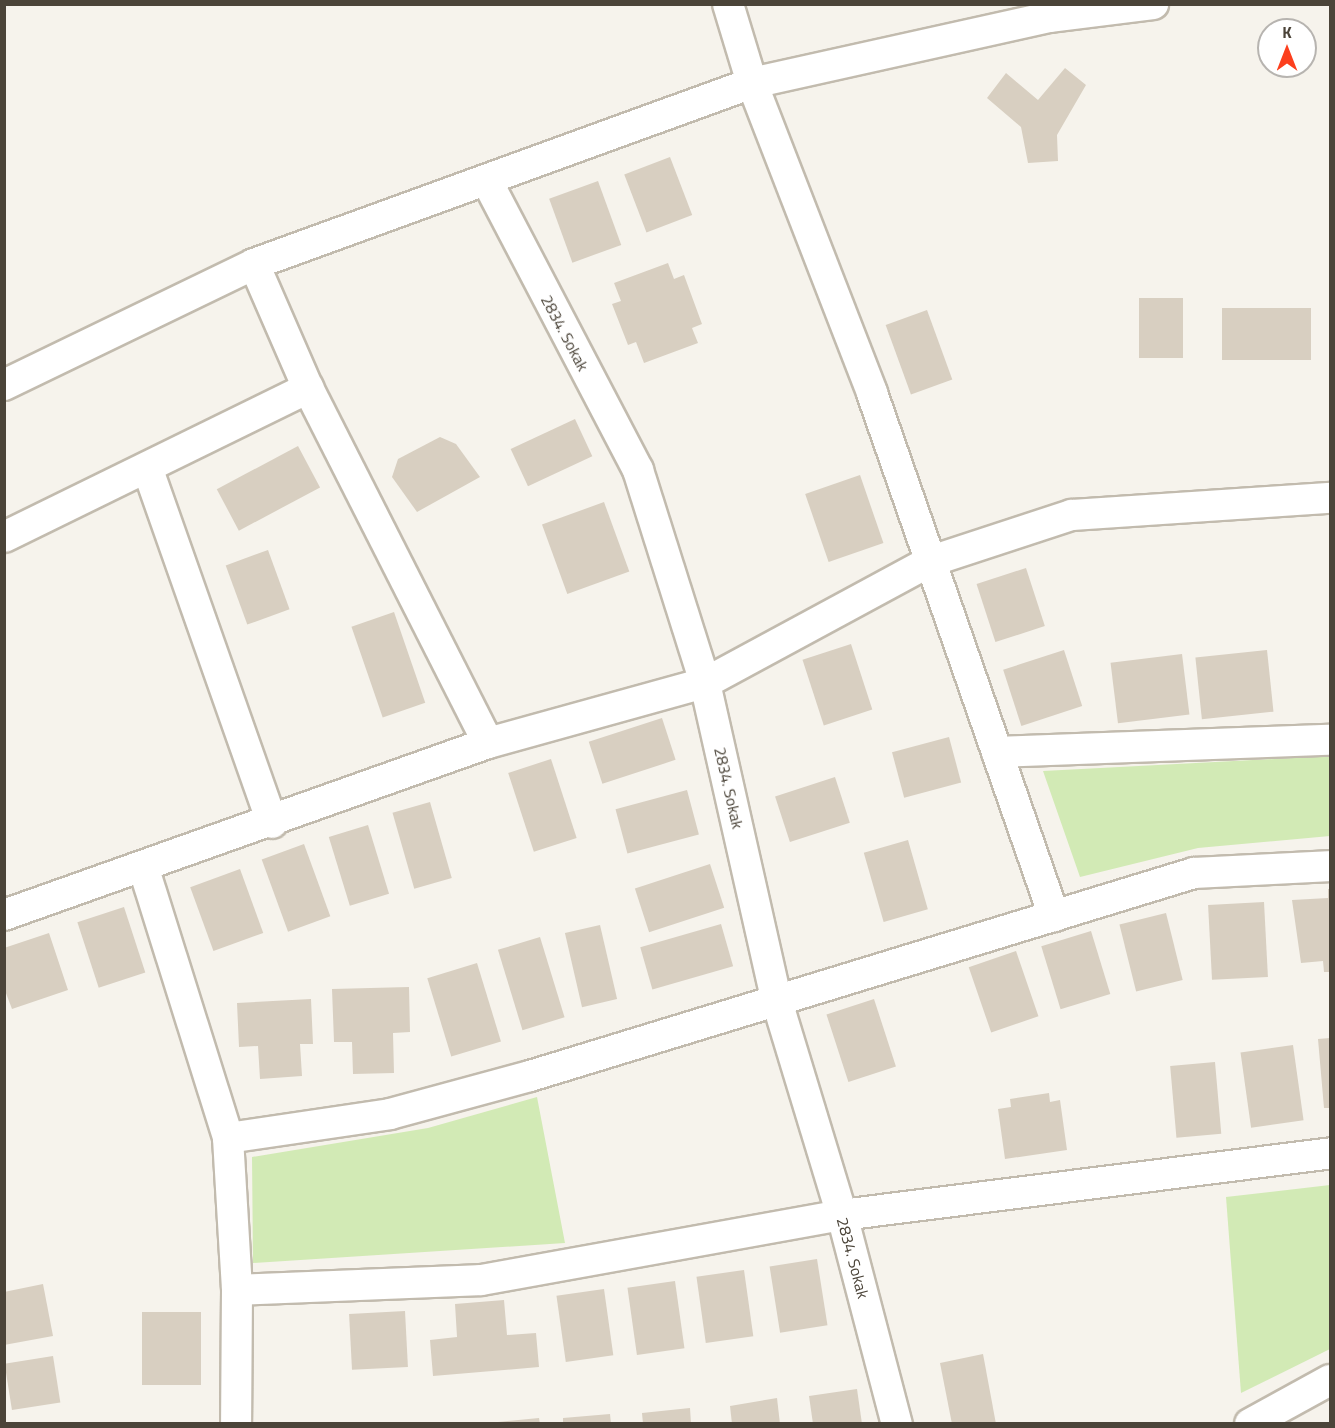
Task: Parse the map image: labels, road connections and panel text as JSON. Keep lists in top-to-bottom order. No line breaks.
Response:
{"streets":{"street":["2834. Sokak"]},"north":"top"}
